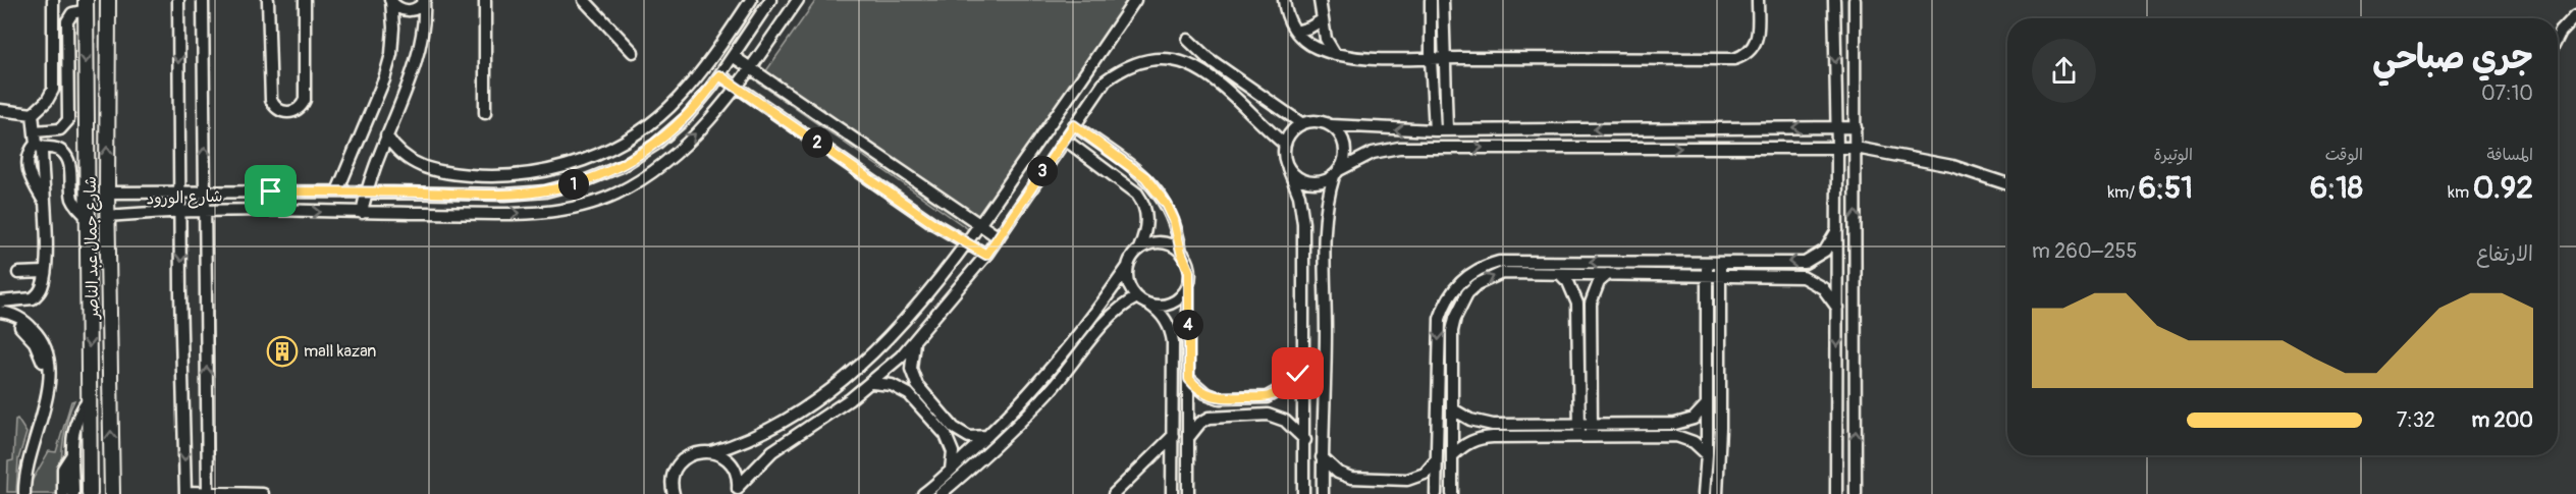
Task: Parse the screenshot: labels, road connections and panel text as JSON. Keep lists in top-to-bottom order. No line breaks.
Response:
{"streets":{"main road":["شارع جمال عبد الناصر"],"street":["شارع الورود"]},"crossings":[["شارع الورود","شارع جمال عبد الناصر"]],"places":{"building":["mall kazan"]},"page":{"heading":["جري صباحي","07:10"],"stats":[["المسافة","0.92 km"],["الوقت","6:18"],["الوتيرة","6:51 /km"]],"pins":["2","3","1","4"],"chart":["الارتفاع","255–260 m"],"list":[{"name":"200 m","note":"7:32"}]}}
